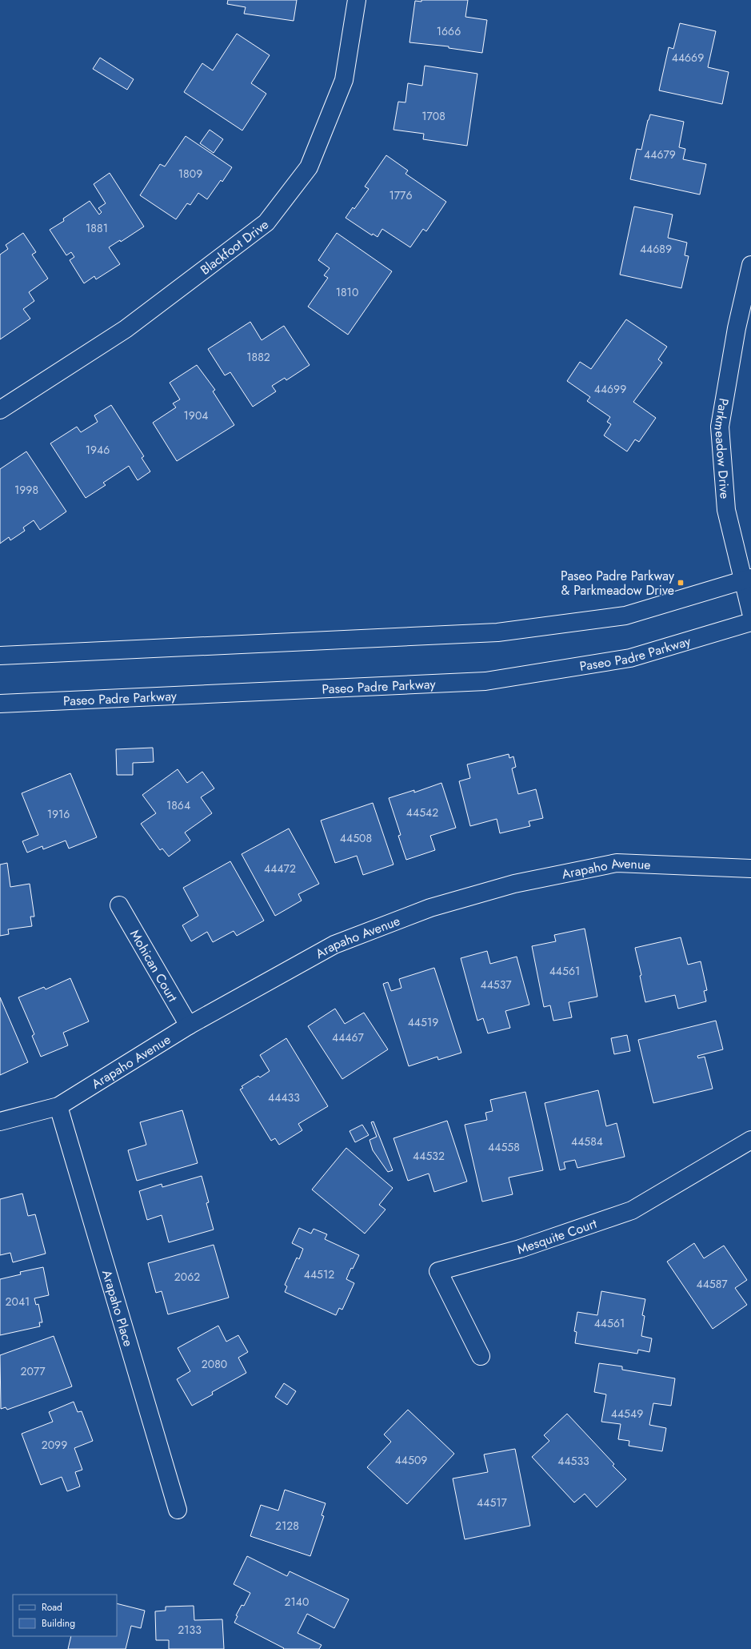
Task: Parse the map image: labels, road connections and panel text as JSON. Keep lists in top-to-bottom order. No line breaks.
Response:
{"streets":{"street":["Blackfoot Drive","Parkmeadow Drive","Paseo Padre Parkway","Arapaho Avenue","Mohican Court","Mesquite Court","Arapaho Place"]},"crossings":[["Arapaho Avenue","Mohican Court"],["Arapaho Avenue","Arapaho Place"]],"places":{"transit":["Paseo Padre Parkway & Parkmeadow Drive"]},"house_numbers":["1666","44669","1708","44679","1809","1776","1881","44689","1810","1882","44699","1904","1946","1998","1864","44542","1916","44508","44472","44561","44537","44519","44467","44433","44584","44558","44532","44512","2062","44587","2041","44561","2080","2077","44549","2099","44509","44533","44517","2128","2140","2133"],"legend":["Road","Building"]}
